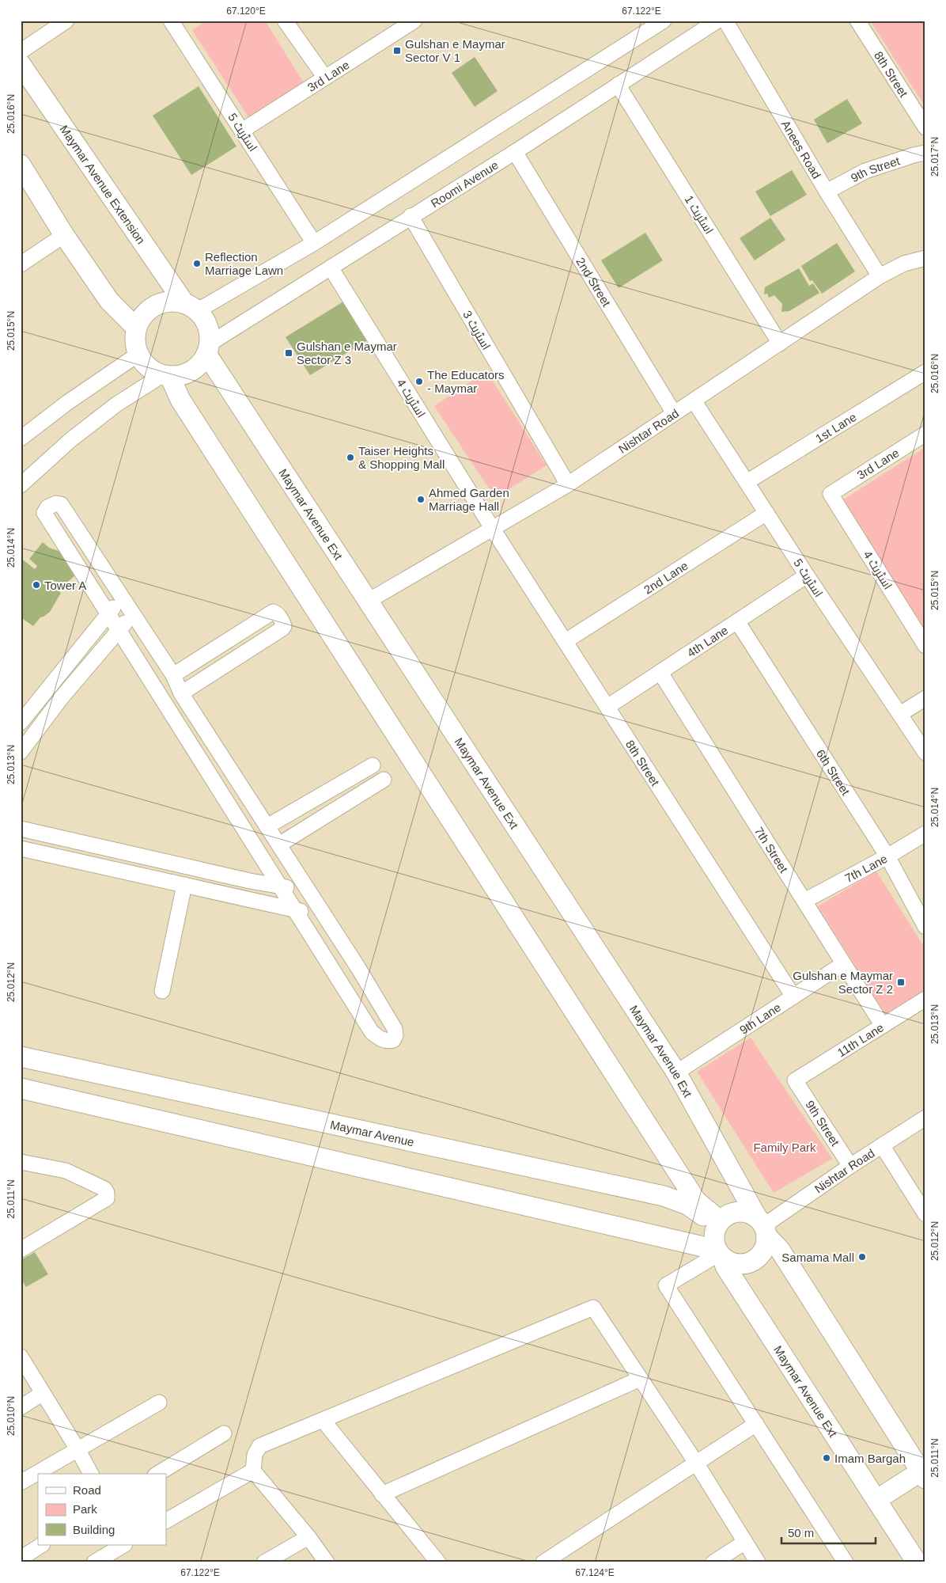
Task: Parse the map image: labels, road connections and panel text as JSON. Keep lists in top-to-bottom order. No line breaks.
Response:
{"streets":{"main road":["Maymar Avenue Extension","Maymar Avenue Ext","Maymar Avenue"],"street":["8th Street","3rd Lane","اسٹریٹ 5","Anees Road","9th Street","Roomi Avenue","اسٹریٹ 1","2nd Street","اسٹریٹ 3","اسٹریٹ 4","1st Lane","Nishtar Road","2nd Lane","4th Lane","6th Street","7th Street","7th Lane","9th Lane","11th Lane"]},"crossings":[["8th Street","اسٹریٹ 4"],["8th Street","Nishtar Road"],["8th Street","2nd Lane"],["8th Street","4th Lane"],["8th Street","9th Lane"],["3rd Lane","اسٹریٹ 5"],["3rd Lane","اسٹریٹ 4"],["اسٹریٹ 5","1st Lane"],["اسٹریٹ 5","Nishtar Road"],["اسٹریٹ 5","2nd Lane"],["اسٹریٹ 5","4th Lane"],["Anees Road","9th Street"],["Anees Road","Nishtar Road"],["9th Street","Nishtar Road"],["9th Street","11th Lane"],["Roomi Avenue","Maymar Avenue Extension"],["Roomi Avenue","اسٹریٹ 1"],["Roomi Avenue","2nd Street"],["Roomi Avenue","اسٹریٹ 3"],["Roomi Avenue","اسٹریٹ 4"],["Roomi Avenue","Maymar Avenue Ext"],["Maymar Avenue Extension","Maymar Avenue Ext"],["اسٹریٹ 1","Nishtar Road"],["2nd Street","Nishtar Road"],["اسٹریٹ 3","Nishtar Road"],["اسٹریٹ 4","Nishtar Road"],["Nishtar Road","Maymar Avenue Ext"],["Nishtar Road","Maymar Avenue"],["Maymar Avenue Ext","9th Lane"],["Maymar Avenue Ext","Maymar Avenue"],["4th Lane","6th Street"],["4th Lane","7th Street"],["6th Street","7th Lane"],["7th Street","7th Lane"],["7th Street","9th Lane"],["7th Street","11th Lane"]],"parks":["Family Park"],"places":{"transit":["Gulshan e Maymar Sector V 1","Gulshan e Maymar Sector Z 3","Gulshan e Maymar Sector Z 2"],"other":["Reflection Marriage Lawn","The Educators - Maymar","Taiser Heights & Shopping Mall","Ahmed Garden Marriage Hall","Tower A","Samama Mall","Imam Bargah"]},"legend":["Road","Park","Building"],"scale_bar":"50 m","coordinates":["67.120°E","67.122°E","25.016°N","25.017°N","25.015°N","25.014°N","25.013°N","25.012°N","25.011°N","25.010°N","67.124°E"]}
